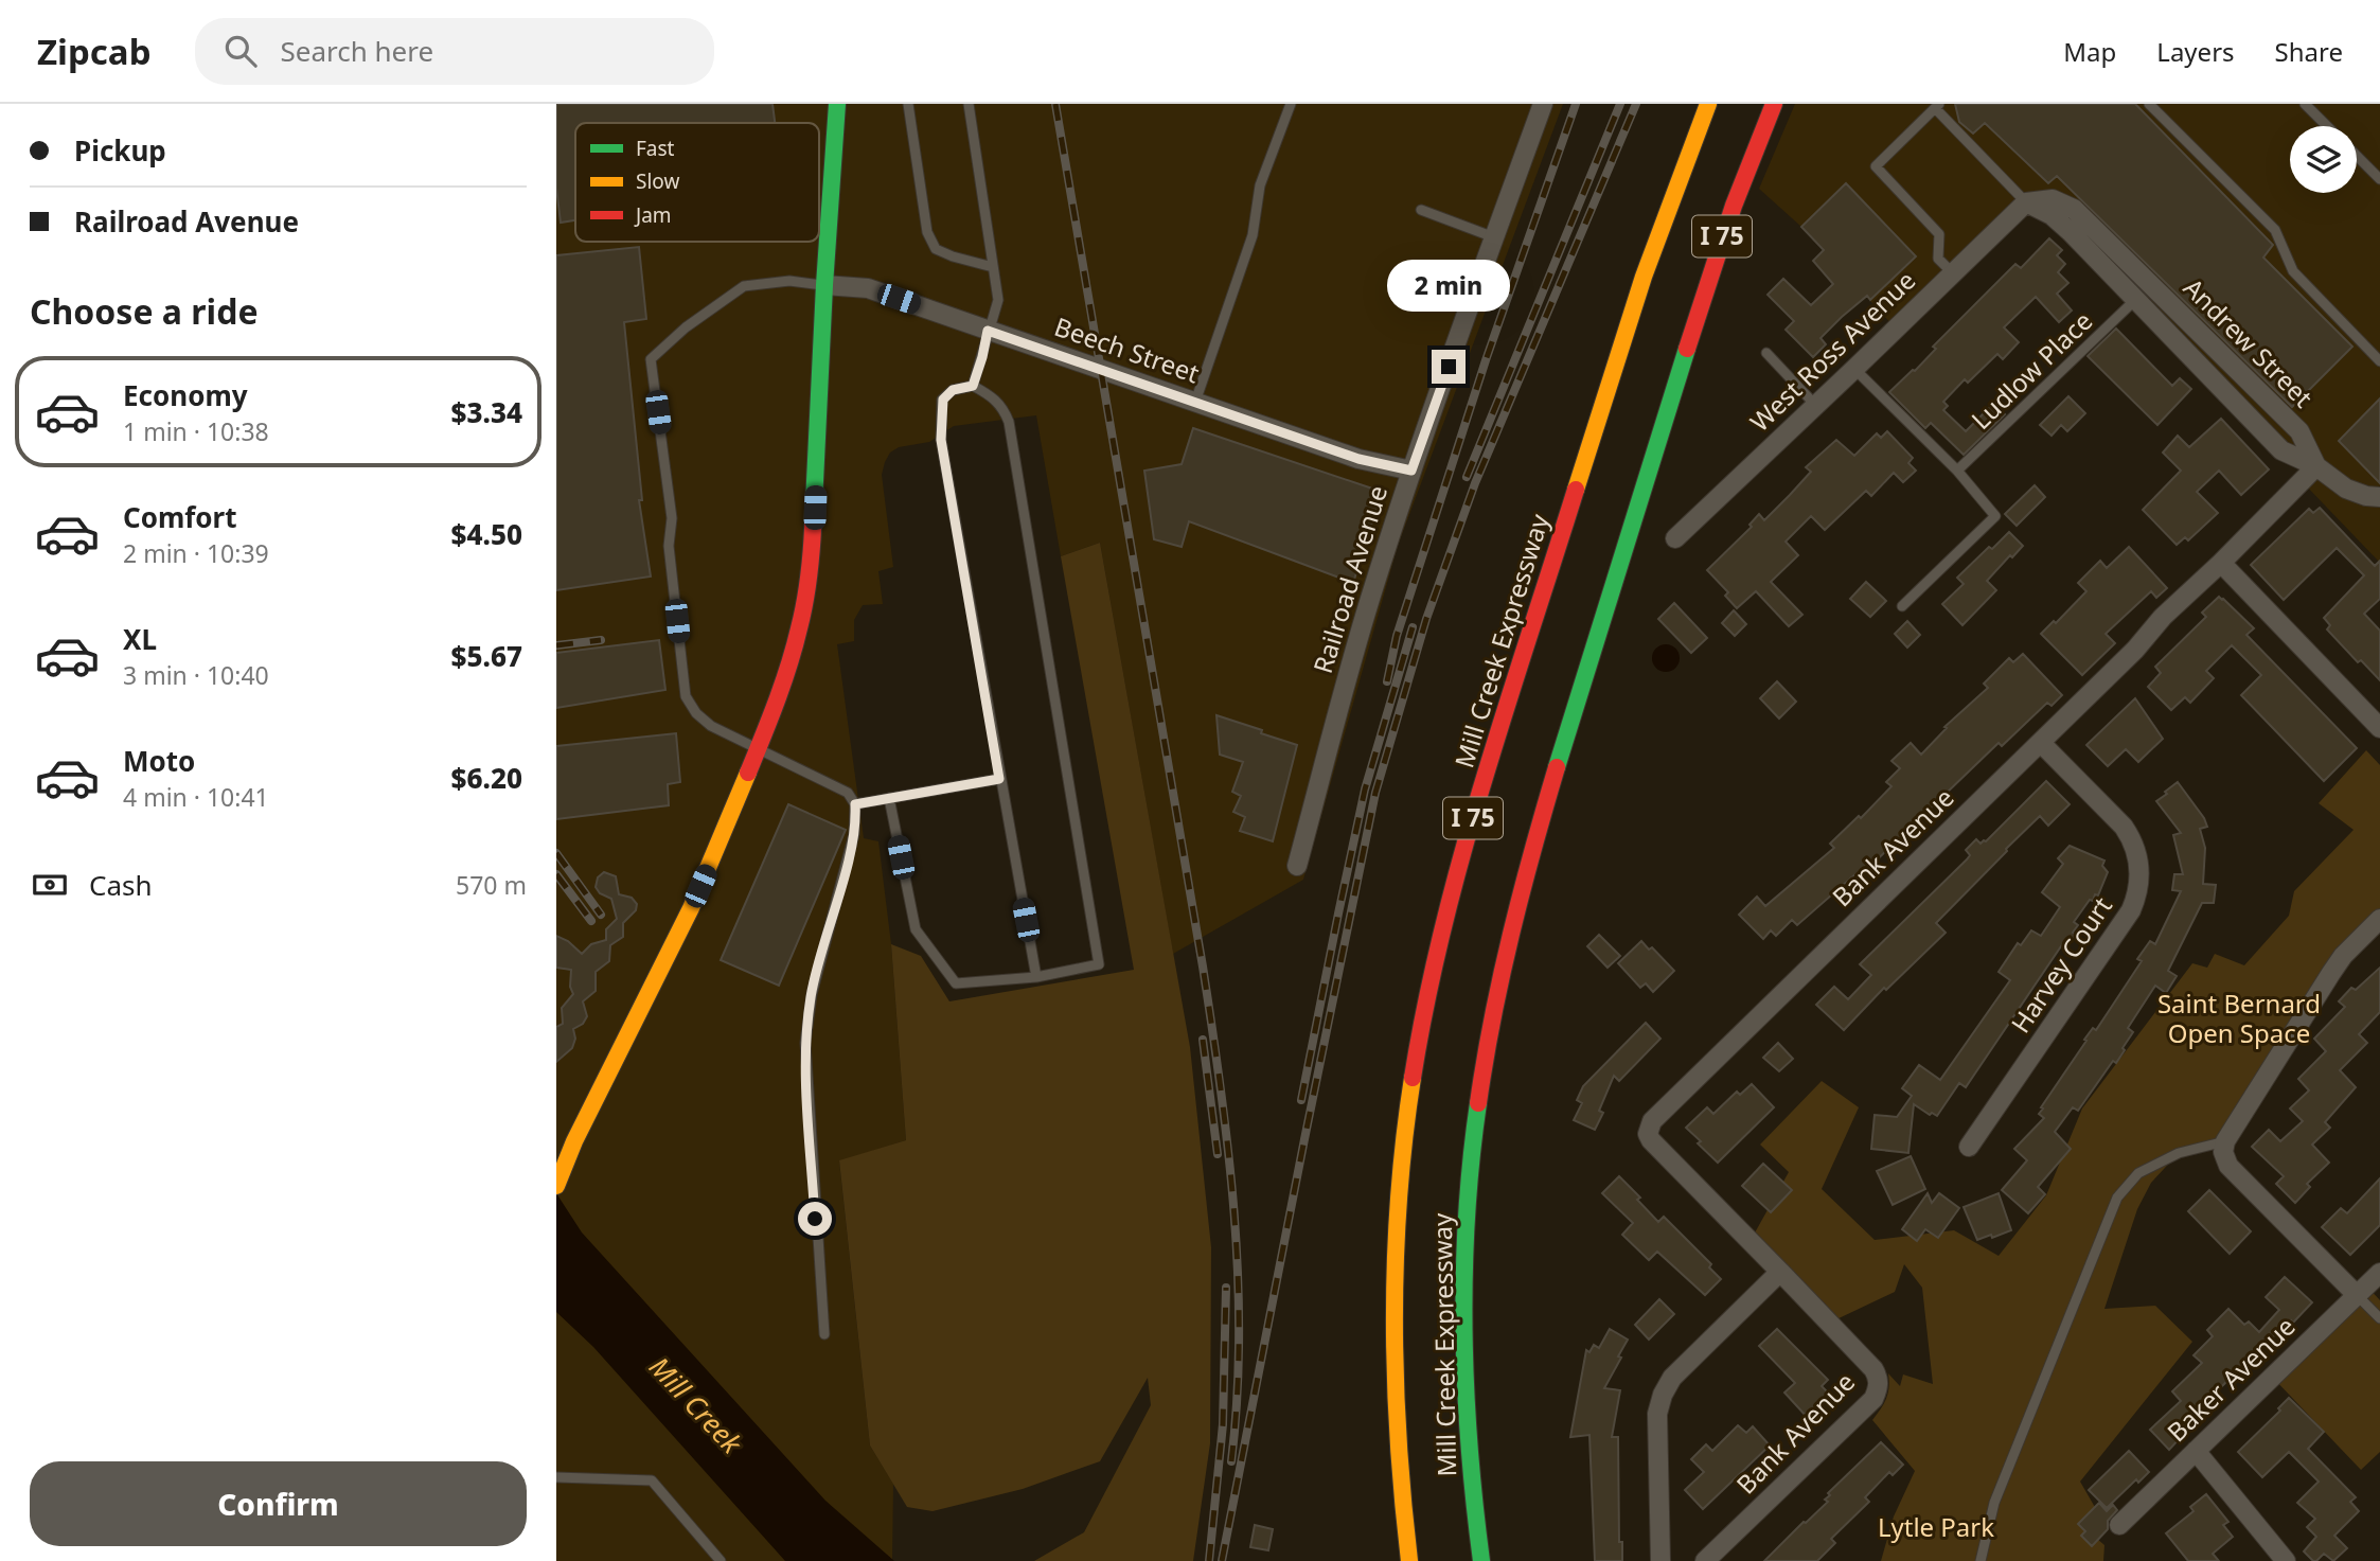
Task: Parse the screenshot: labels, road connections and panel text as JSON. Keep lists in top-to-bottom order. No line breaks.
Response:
{"streets":{"main road":["I 75","Mill Creek Expressway"],"street":["Andrew Street","Beech Street","West Ross Avenue","Railroad Avenue","Bank Avenue","Harvey Court","Baker Avenue"],"lane":["Ludlow Place"]},"crossings":[["Andrew Street","West Ross Avenue"],["Andrew Street","Ludlow Place"],["Andrew Street","Bank Avenue"],["Beech Street","Railroad Avenue"],["Bank Avenue","Harvey Court"]],"water":["Mill Creek"],"parks":["Saint Bernard Open Space","Lytle Park"],"legend":["Fast","Slow","Jam"],"page":{"header":"Zipcab","search":"Search here","nav":["Map","Layers","Share"],"banner":["Pickup","Railroad Avenue"],"bubble":"2 min","heading":"Choose a ride","list":[{"name":"Economy","note":"1 min · 10:38","value":"$3.34"},{"name":"Comfort","note":"2 min · 10:39","value":"$4.50"},{"name":"XL","note":"3 min · 10:40","value":"$5.67"},{"name":"Moto","note":"4 min · 10:41","value":"$6.20"}],"pay":["Cash","570 m"],"buttons":"Confirm"}}
